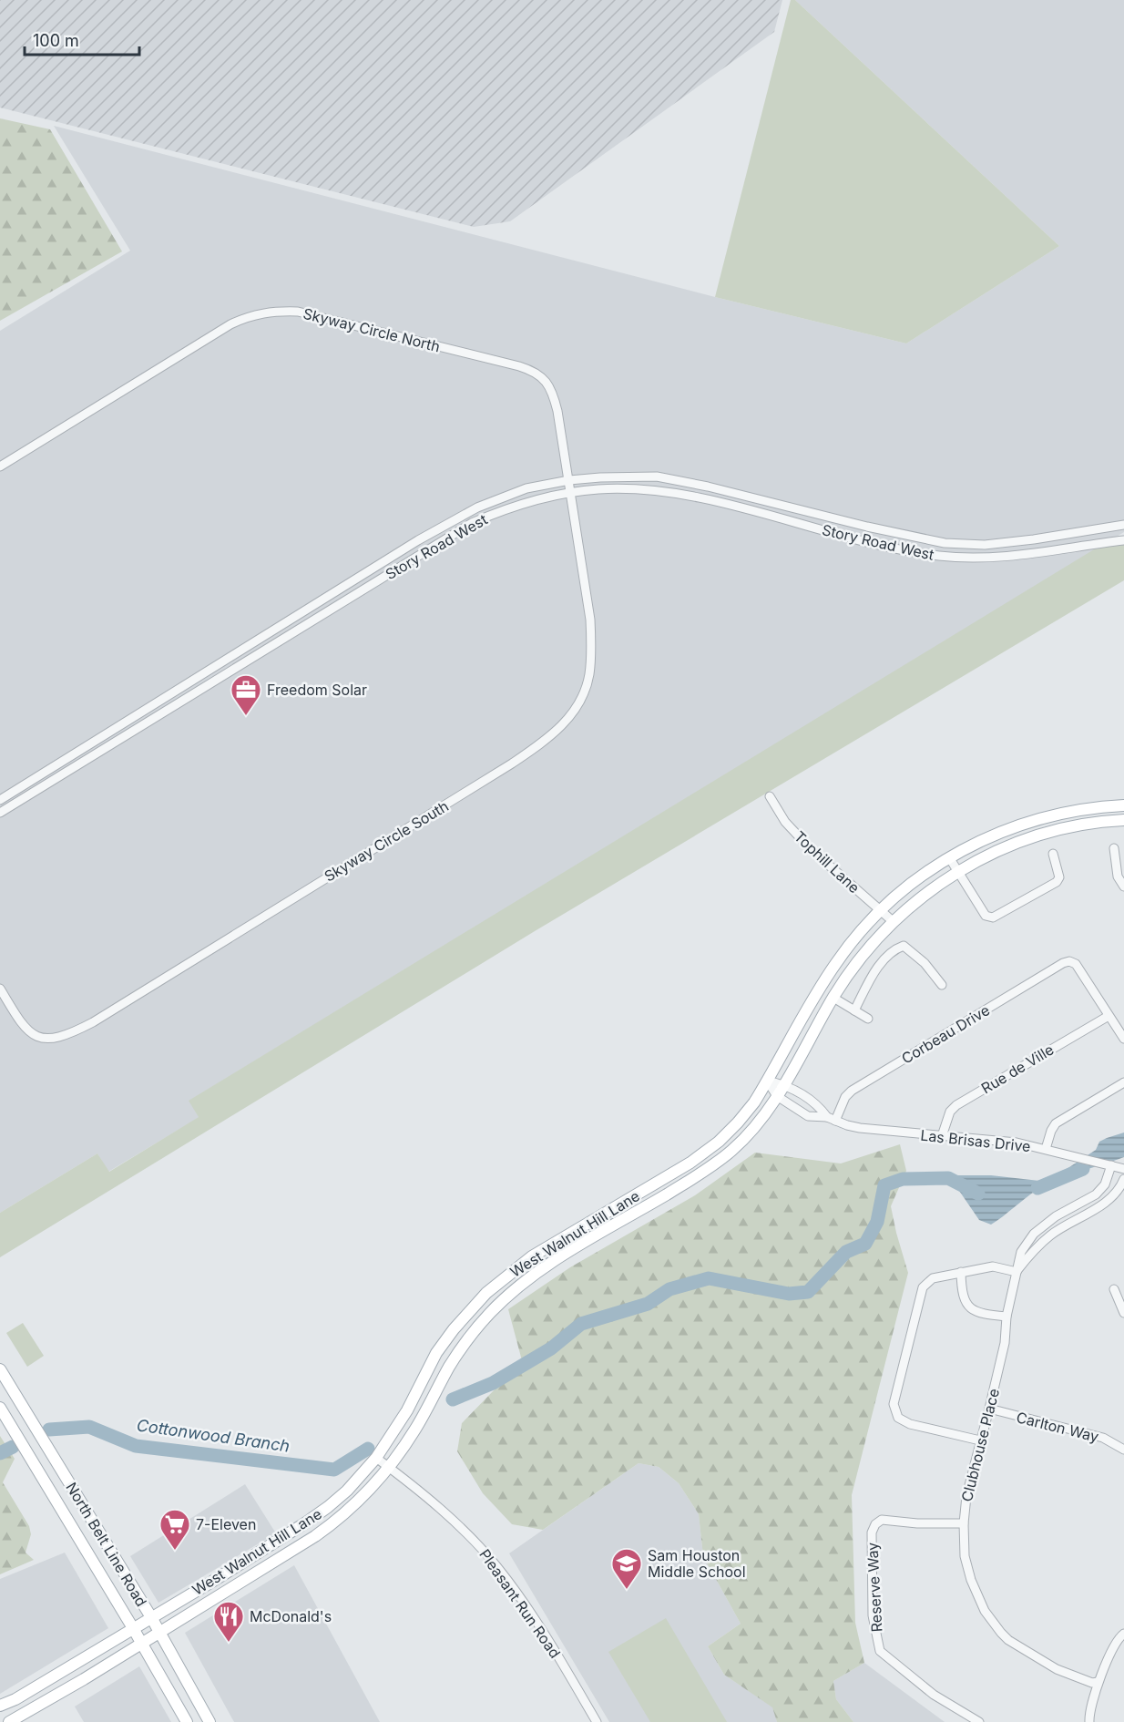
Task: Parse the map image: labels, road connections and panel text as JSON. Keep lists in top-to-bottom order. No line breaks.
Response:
{"streets":{"main road":["West Walnut Hill Lane","North Belt Line Road"],"street":["Skyway Circle North","Story Road West","Skyway Circle South","Tophill Lane","Corbeau Drive","Rue de Ville","Las Brisas Drive","Carlton Way","Clubhouse Place","Reserve Way","Pleasant Run Road"]},"crossings":[["Skyway Circle North","Story Road West"],["Skyway Circle North","Skyway Circle South"],["Story Road West","Skyway Circle South"],["Tophill Lane","West Walnut Hill Lane"],["Corbeau Drive","Rue de Ville"],["Corbeau Drive","Las Brisas Drive"],["Rue de Ville","Las Brisas Drive"],["Las Brisas Drive","West Walnut Hill Lane"],["Las Brisas Drive","Clubhouse Place"],["West Walnut Hill Lane","North Belt Line Road"],["West Walnut Hill Lane","Pleasant Run Road"],["Carlton Way","Clubhouse Place"],["Clubhouse Place","Reserve Way"]],"water":["Cottonwood Branch"],"places":{"office":["Freedom Solar"],"supermarket":["7-Eleven"],"school or university":["Sam Houston Middle School"],"restaurant":["McDonald's"]},"scale_bar":"100 m"}
